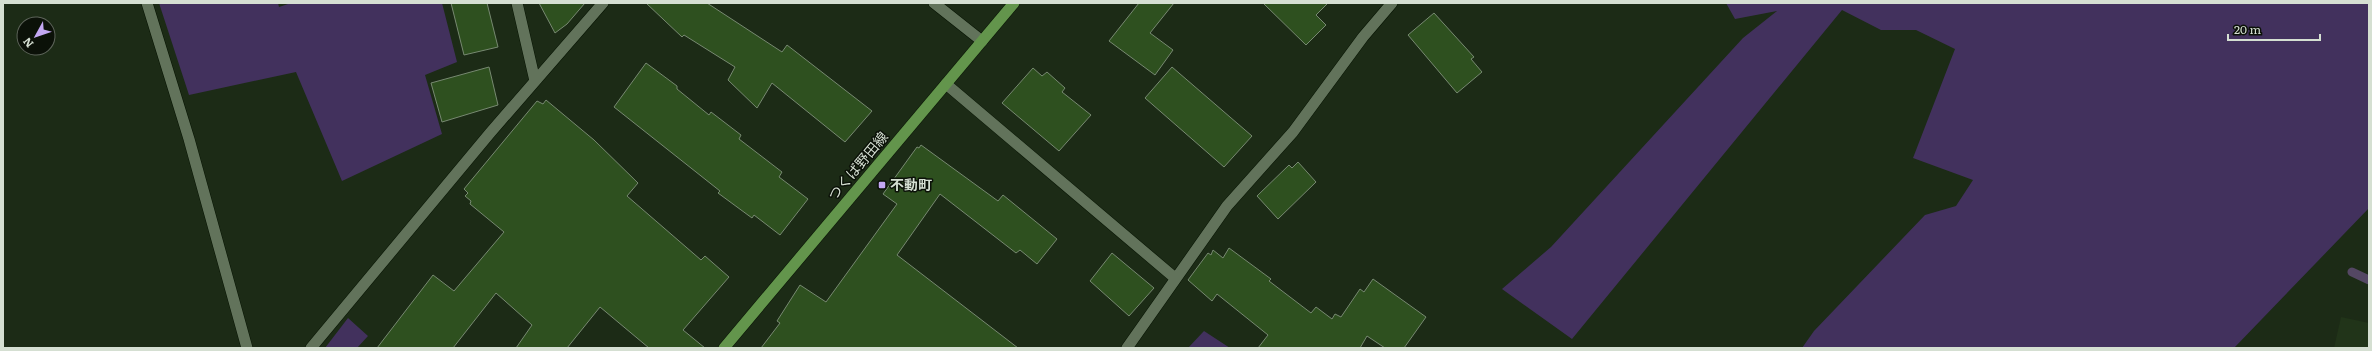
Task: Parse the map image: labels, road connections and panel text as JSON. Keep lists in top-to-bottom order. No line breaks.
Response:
{"streets":{"main road":["つくば野田線"]},"places":{"transit":["不動町"]},"scale_bar":"20 m","north":"bottom left"}
